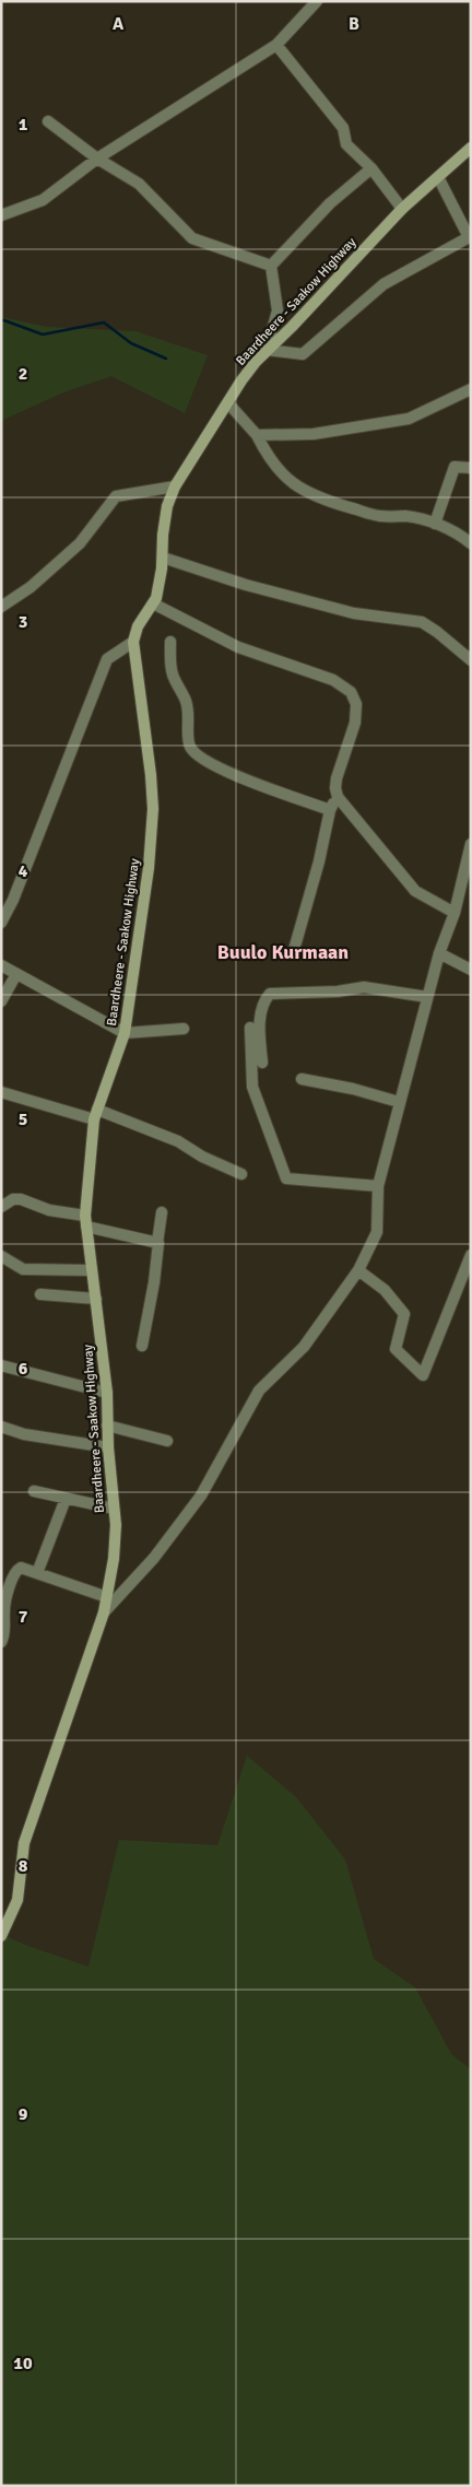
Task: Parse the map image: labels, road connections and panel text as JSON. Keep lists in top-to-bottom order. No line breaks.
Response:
{"streets":{"main road":["Baardheere - Saakow Highway"]},"districts":["Buulo Kurmaan"],"grid":{"columns":["A","B"],"rows":["1","2","3","4","5","6","7","8","9","10"]}}
